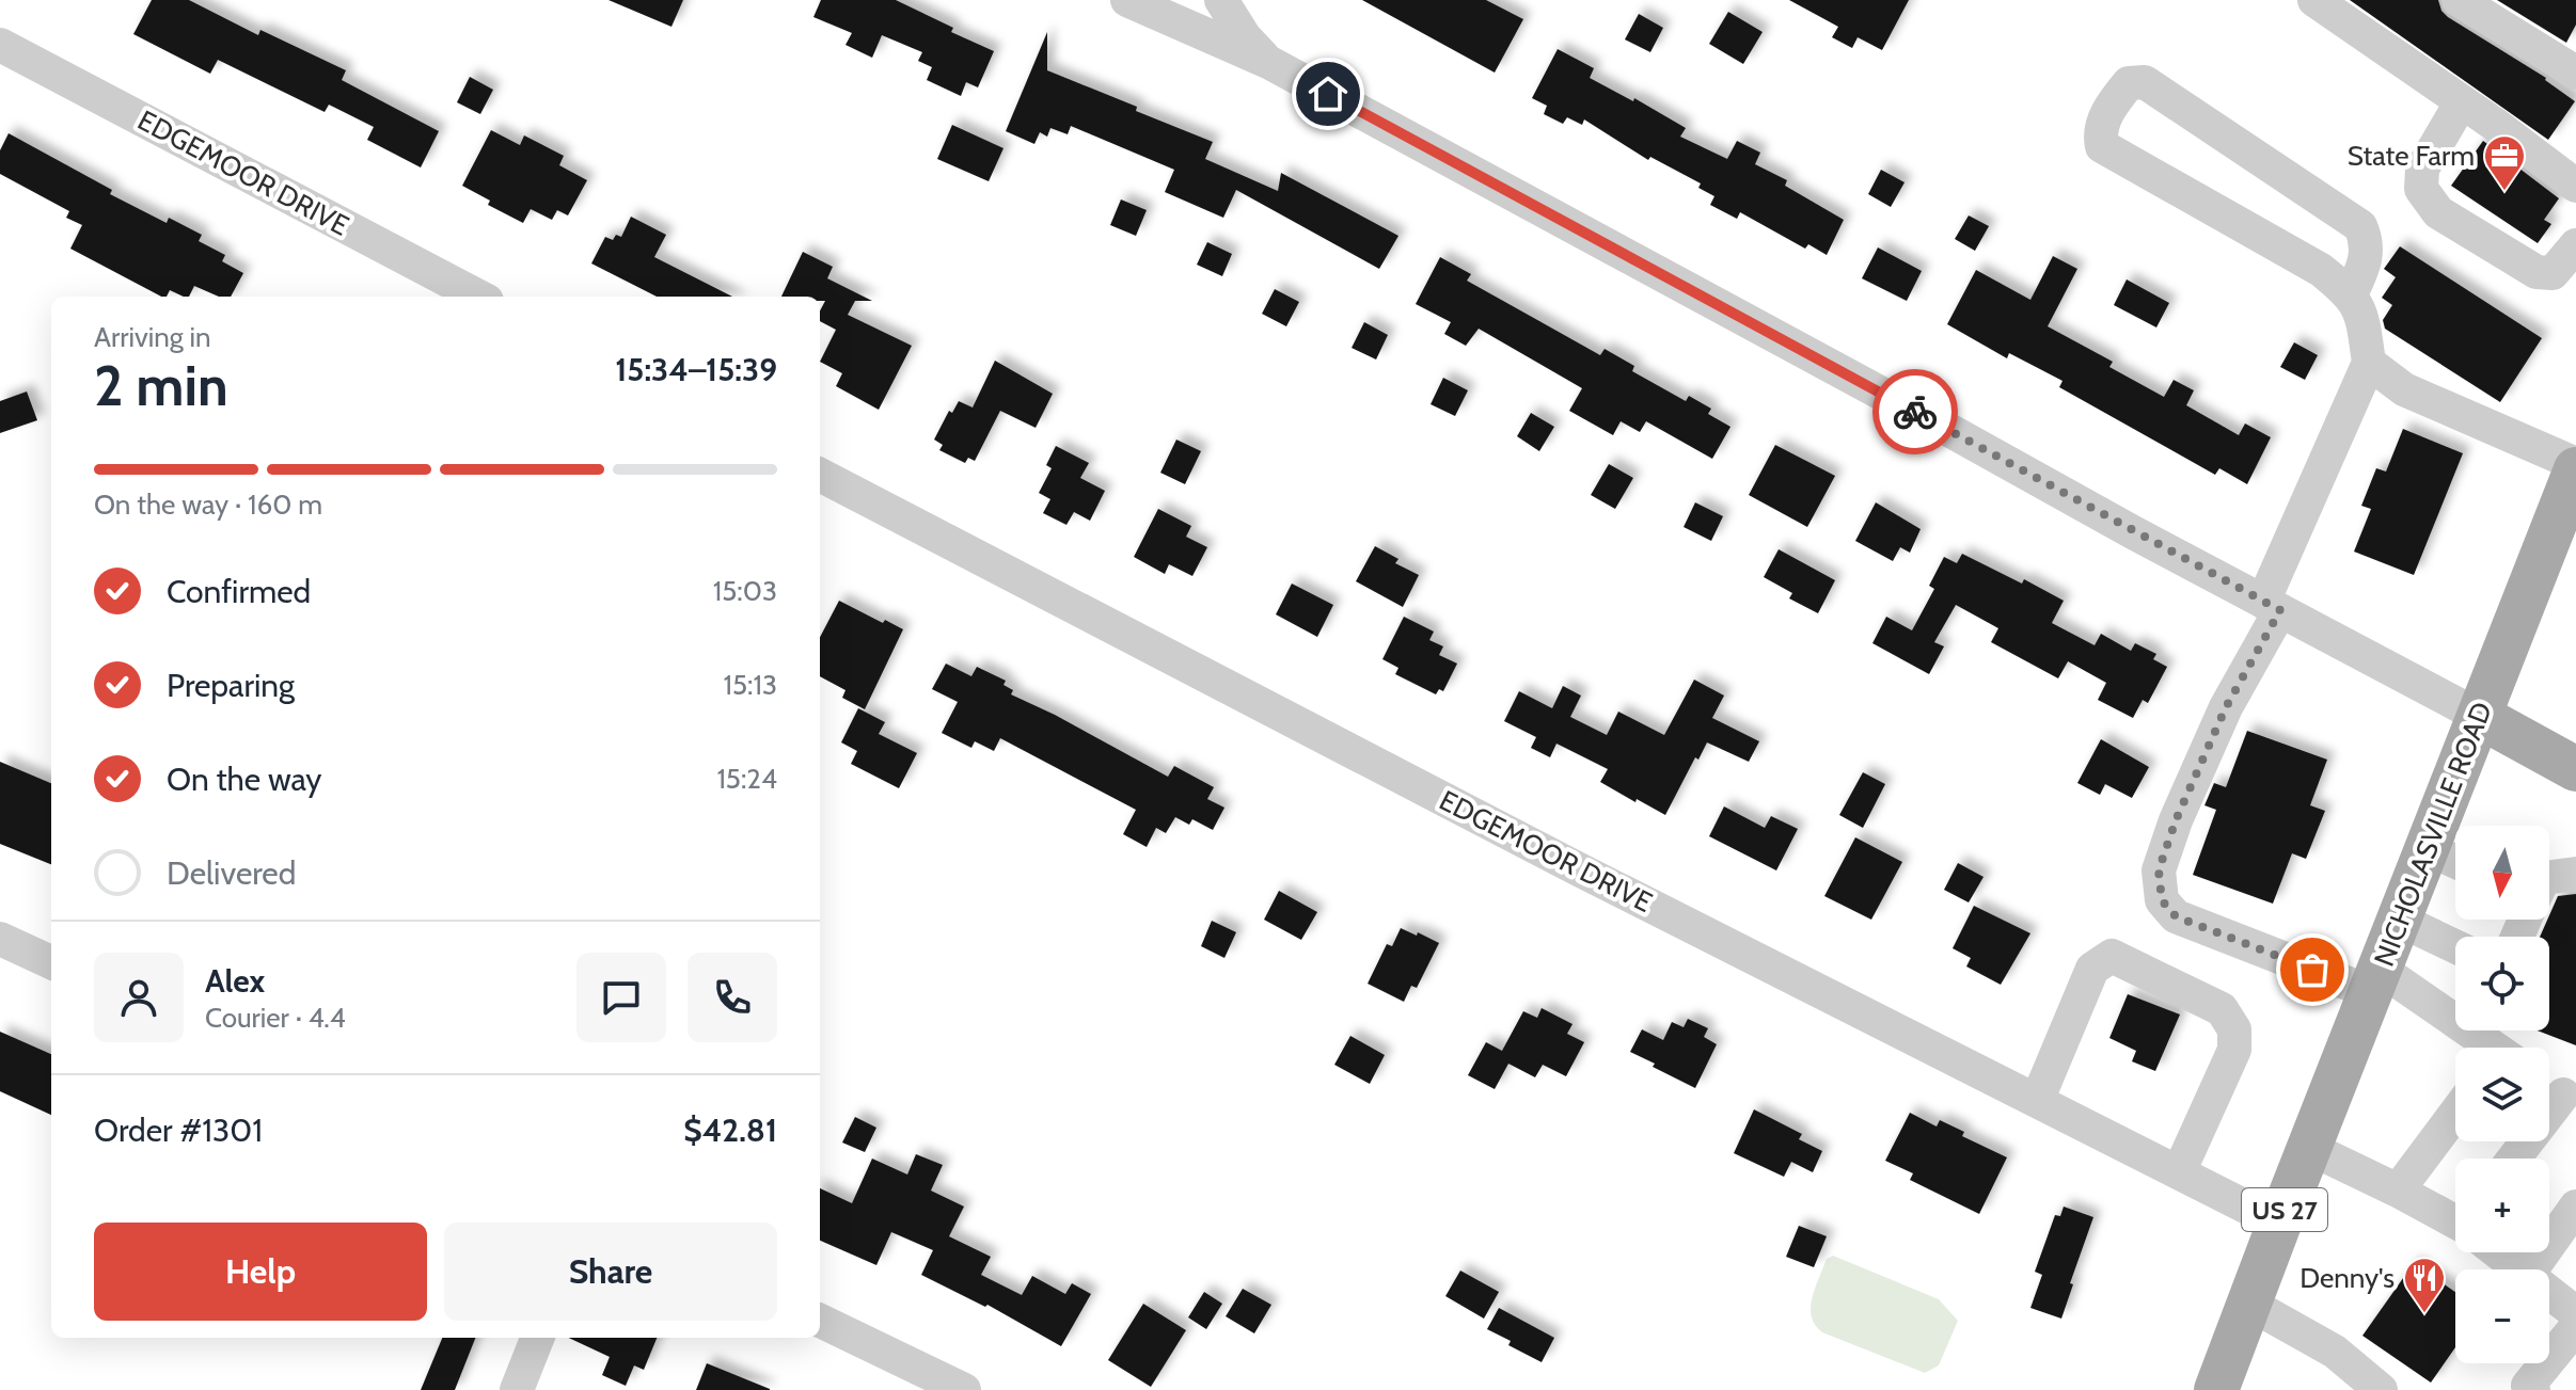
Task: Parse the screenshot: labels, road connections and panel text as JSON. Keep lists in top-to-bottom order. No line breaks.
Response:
{"streets":{"main road":["NICHOLASVILLE ROAD","US 27"],"street":["EDGEMOOR DRIVE"]},"crossings":[["EDGEMOOR DRIVE","NICHOLASVILLE ROAD"]],"places":{"office":["State Farm"],"restaurant":["Denny's"]},"north":"bottom","page":{"heading":["2 min","Arriving in","15:34–15:39"],"panel":["Alex","Courier · 4.4","Order #1301","$42.81"],"bar":"On the way · 160 m","list":[["Confirmed","15:03"],["Preparing","15:13"],["On the way","15:24"],"Delivered"],"map_buttons":["+","−"],"buttons":["Help","Share"]}}
